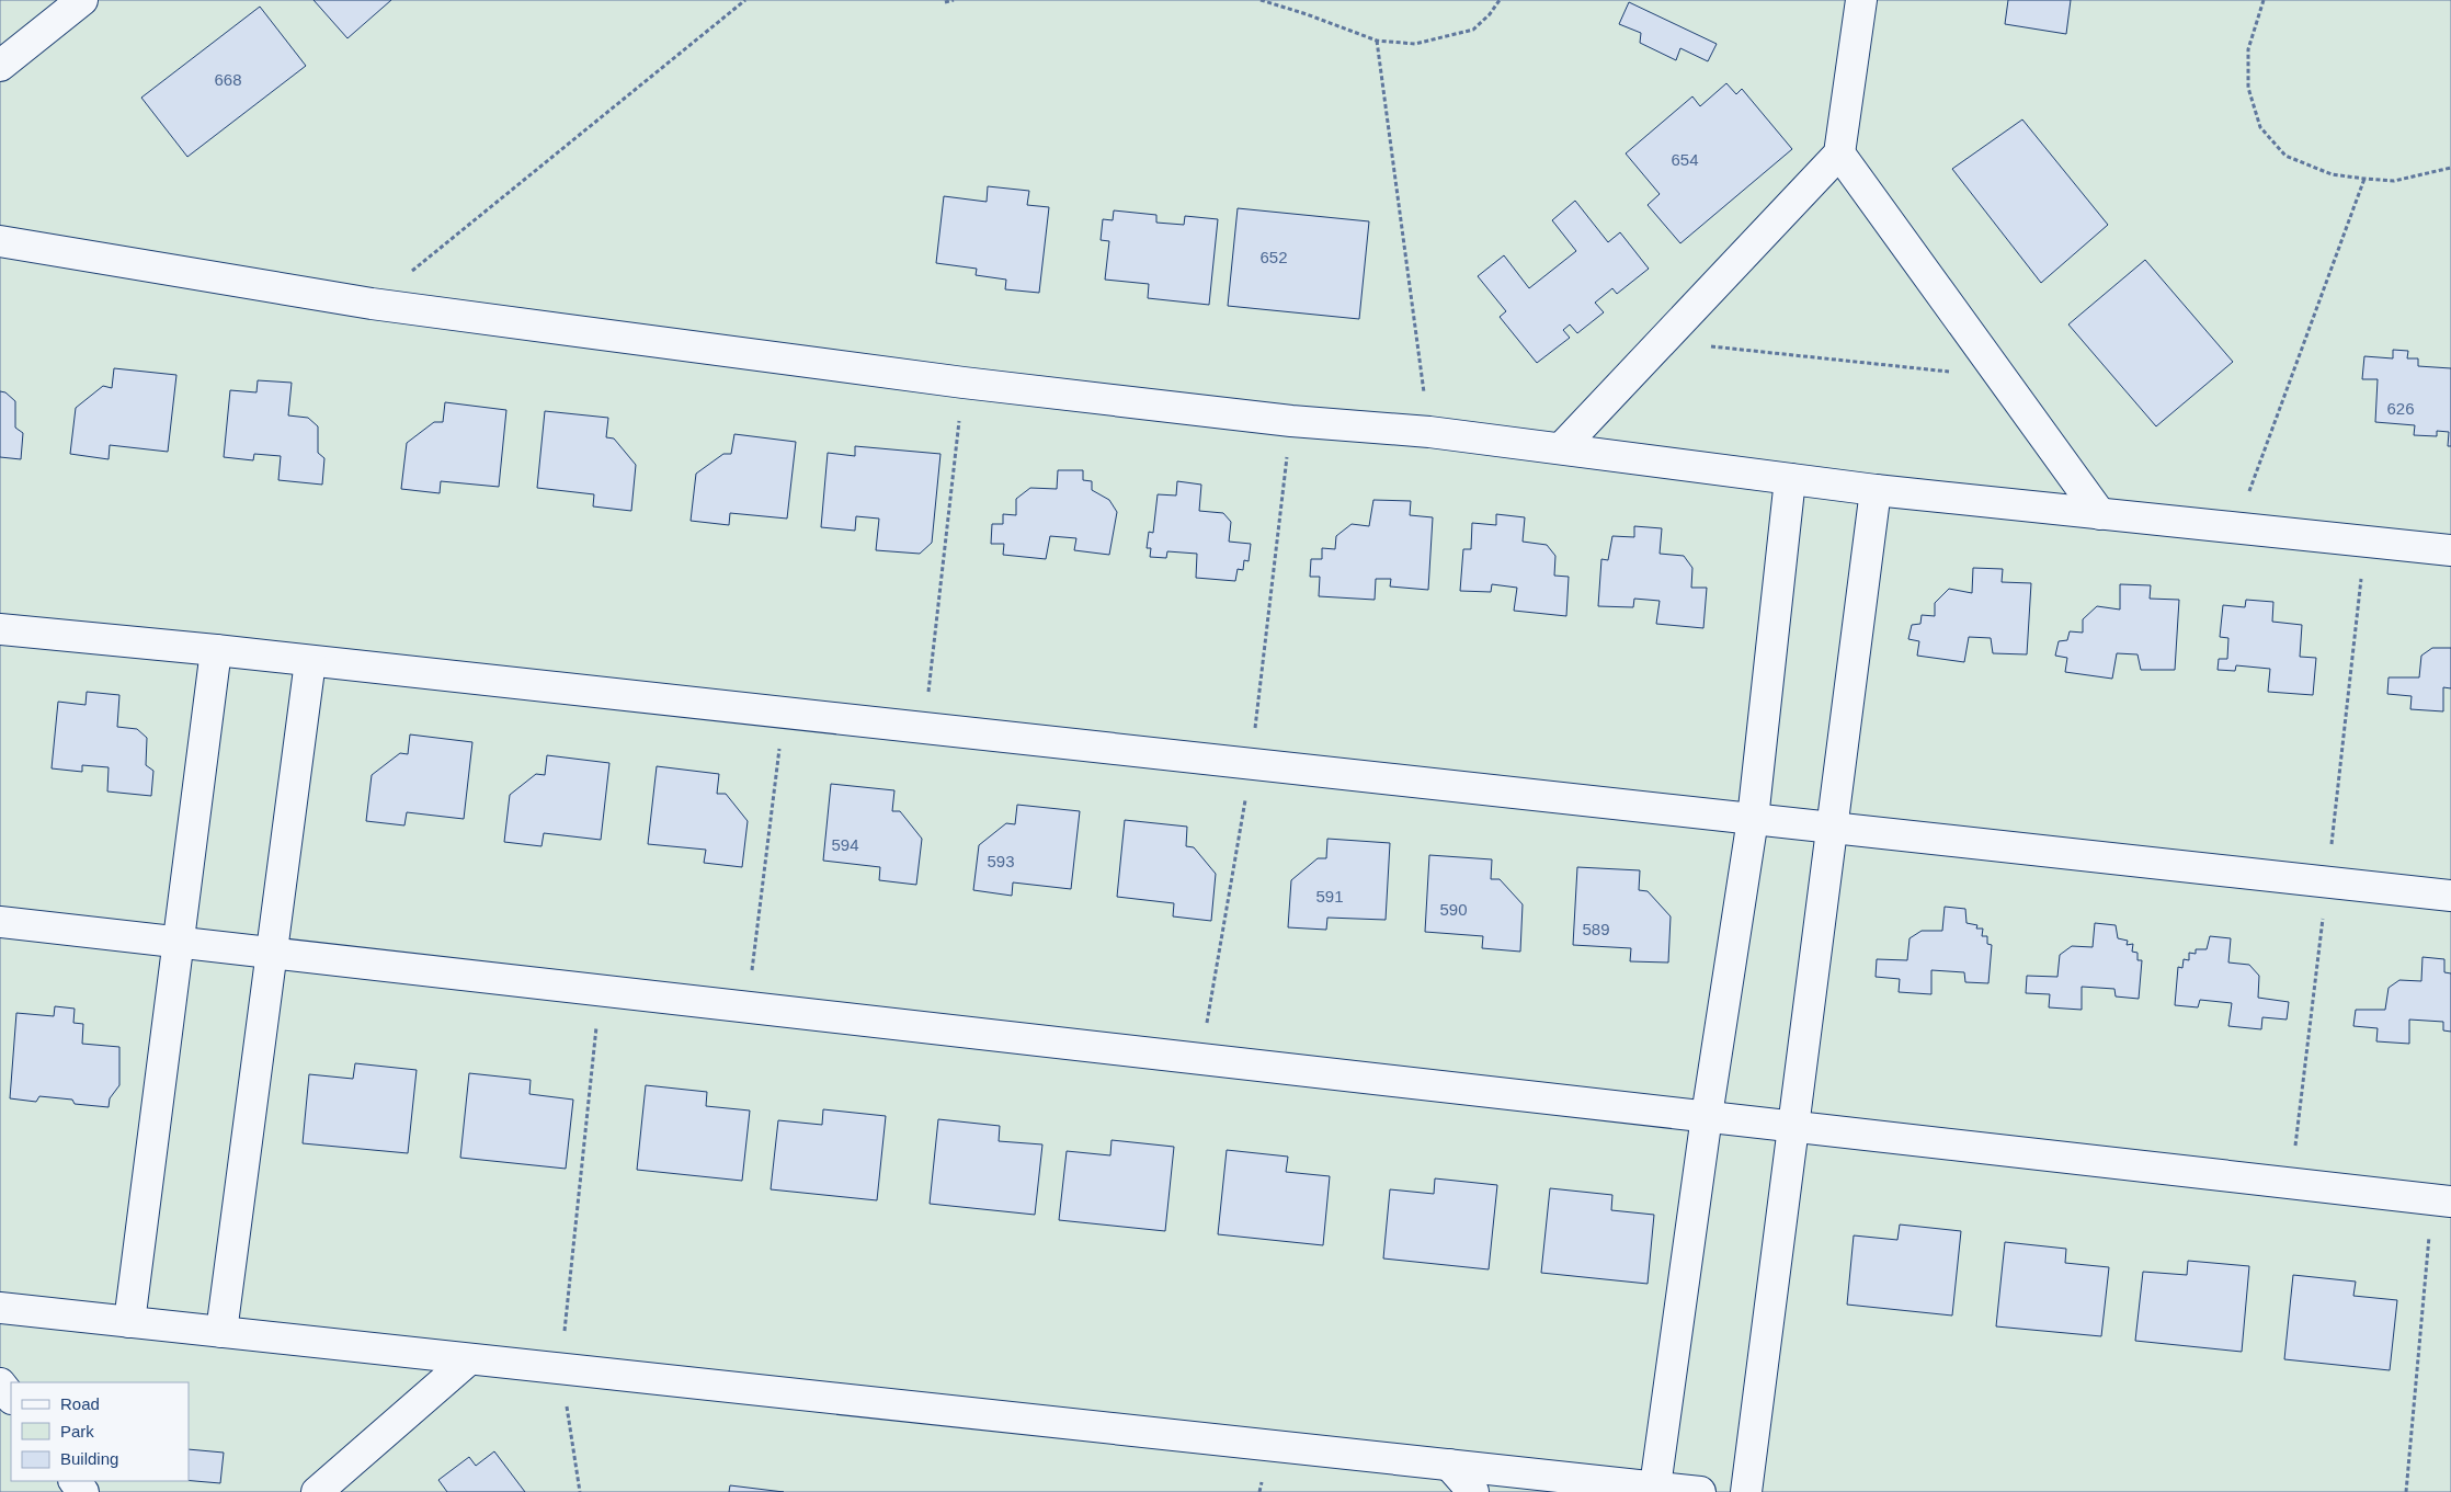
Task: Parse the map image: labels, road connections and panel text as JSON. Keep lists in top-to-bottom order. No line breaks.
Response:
{"house_numbers":["668","654","652","626","594","593","591","590","589"],"legend":["Road","Park","Building"]}
